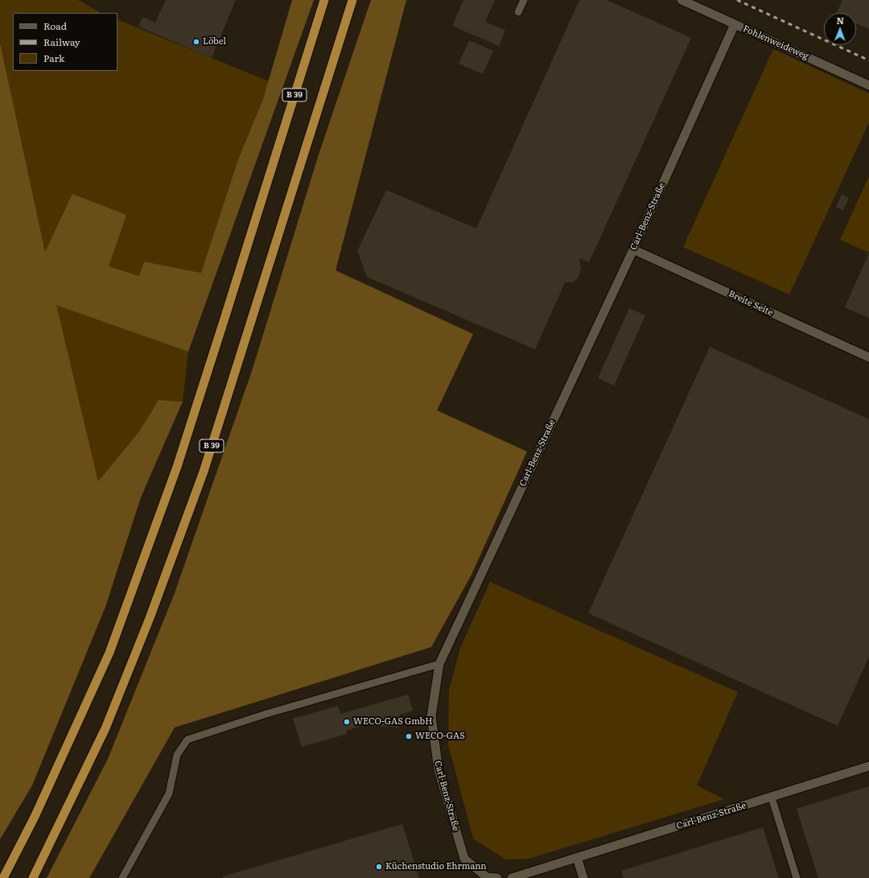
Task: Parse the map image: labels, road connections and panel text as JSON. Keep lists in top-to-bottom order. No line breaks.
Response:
{"streets":{"highway":["B 39"],"street":["Fohlenweideweg","Carl-Benz-Straße","Breite Seite"]},"crossings":[["Fohlenweideweg","Carl-Benz-Straße"],["Carl-Benz-Straße","Breite Seite"]],"places":["Löbel","WECO-GAS GmbH","WECO-GAS","Küchenstudio Ehrmann"],"legend":["Road","Railway","Park"],"north":"top"}
